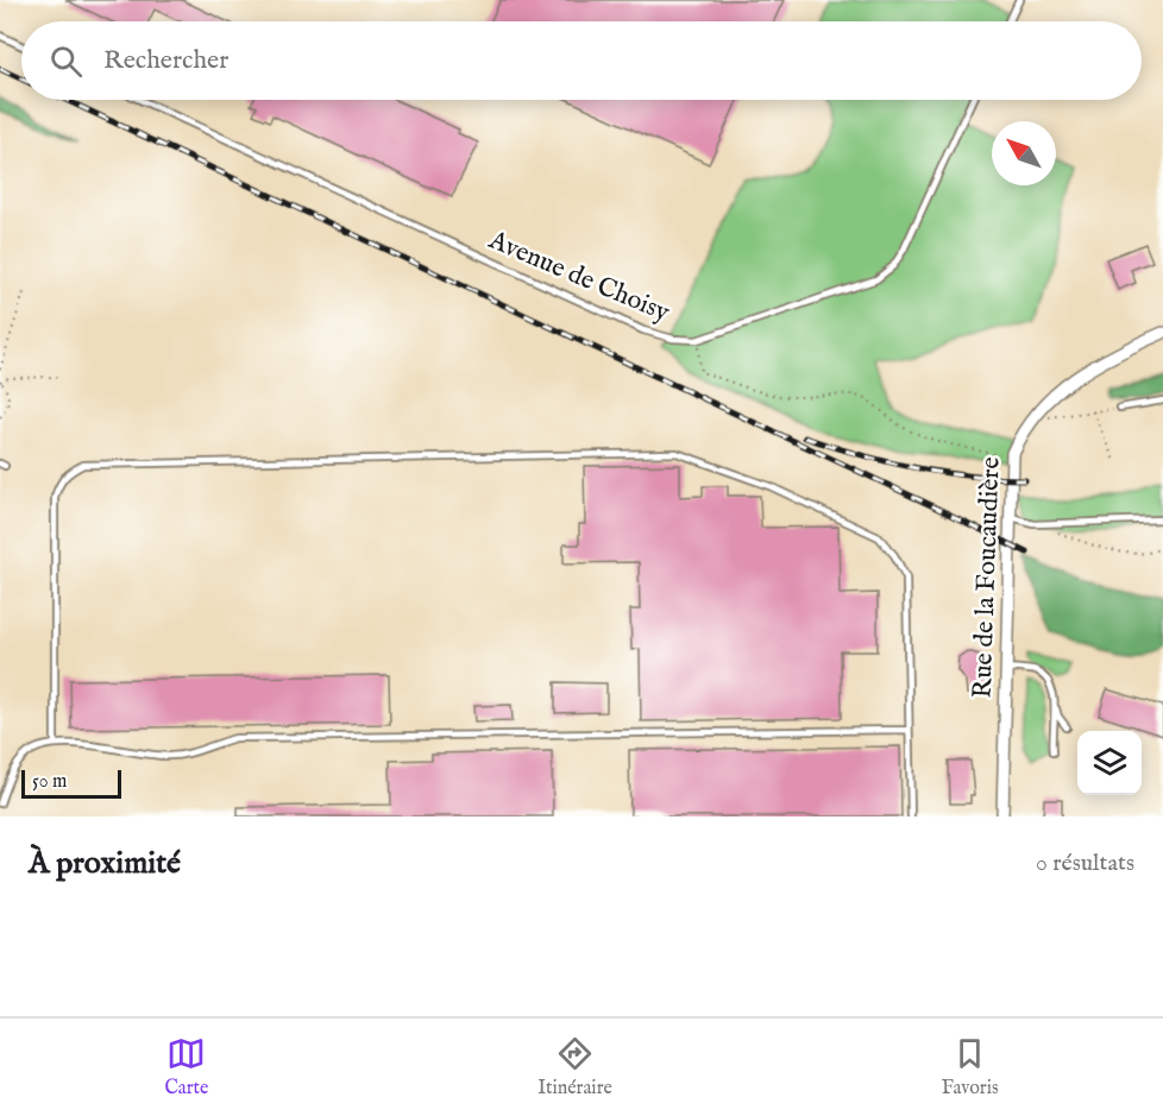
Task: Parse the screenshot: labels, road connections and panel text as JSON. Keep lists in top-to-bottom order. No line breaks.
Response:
{"streets":{"street":["Rue de la Foucaudière"],"lane":["Avenue de Choisy"]},"scale_bar":"50 m","north":"top left","page":{"search":"Rechercher","scale":"50 m","heading":["À proximité","0 résultats"],"nav":["Carte","Itinéraire","Favoris"]}}
